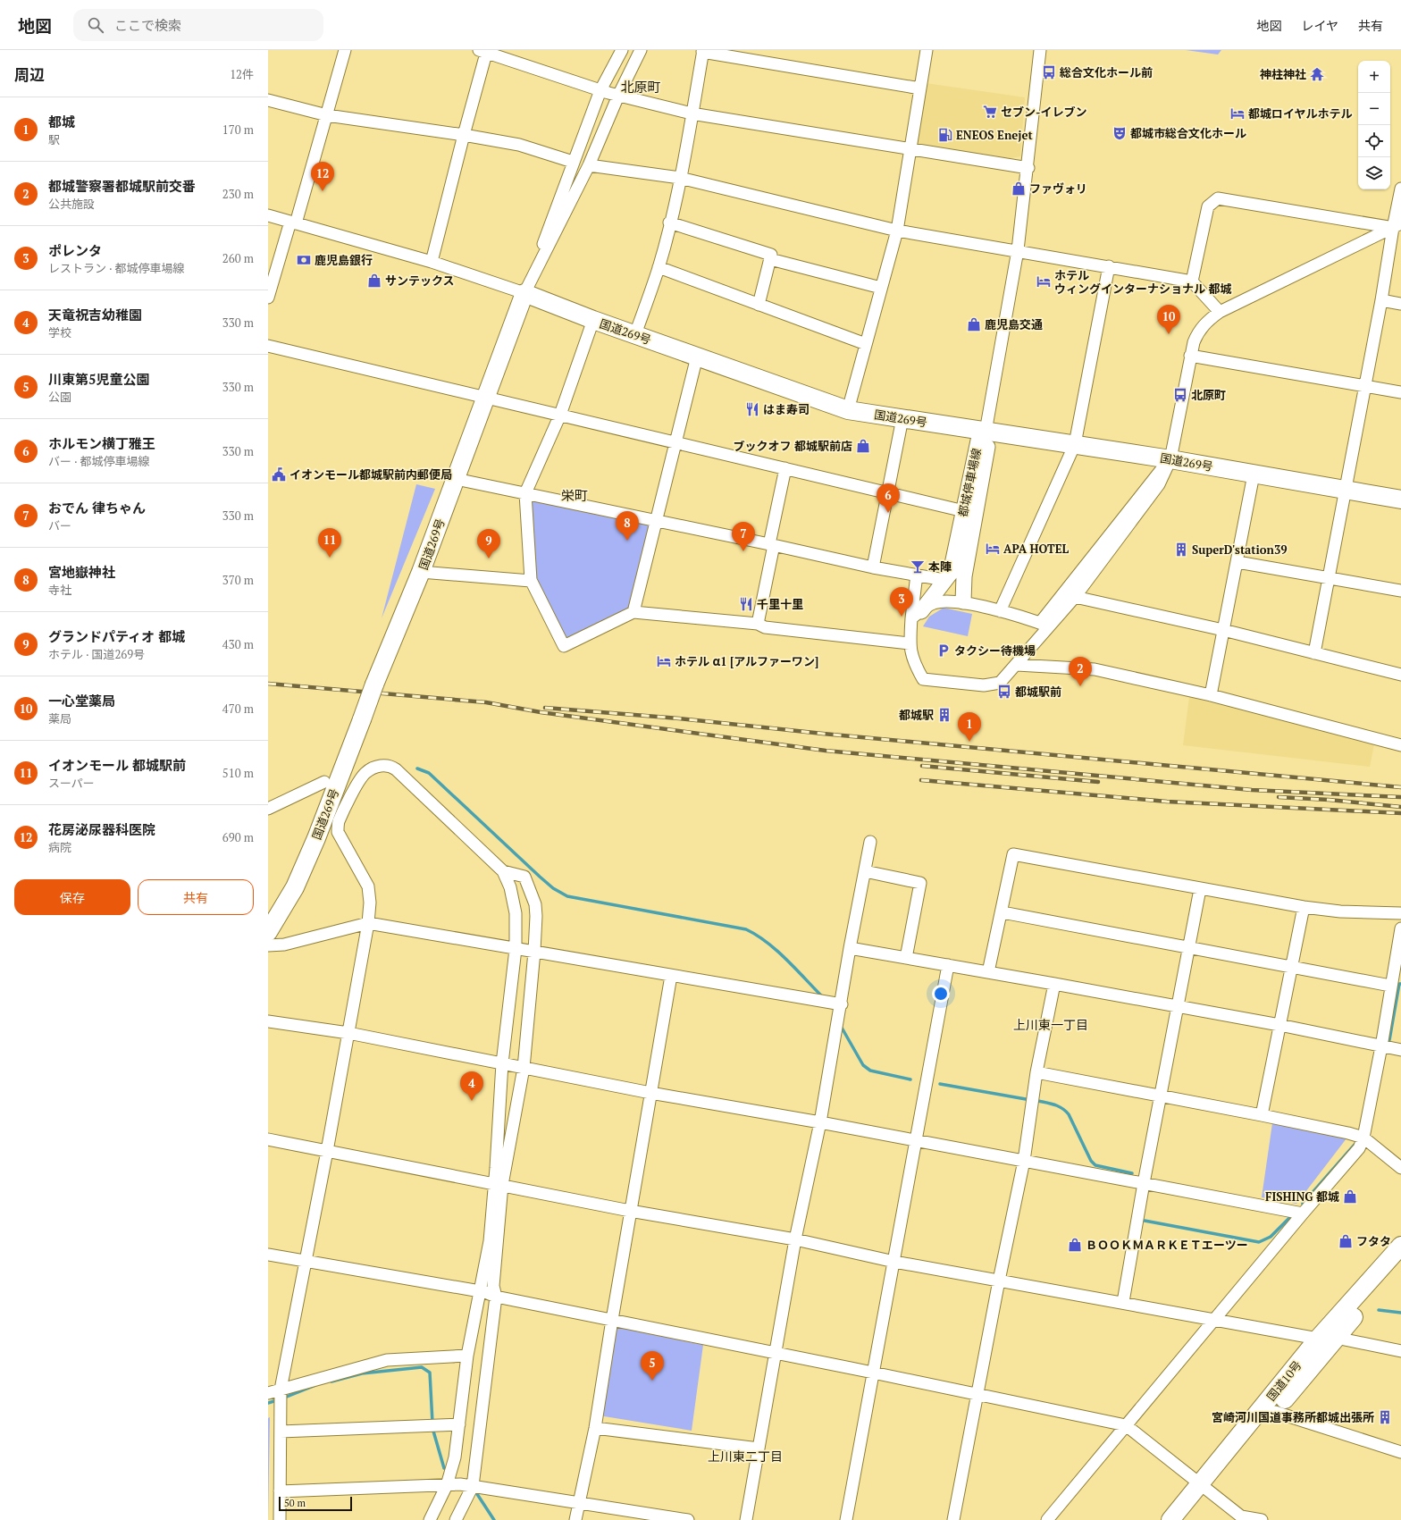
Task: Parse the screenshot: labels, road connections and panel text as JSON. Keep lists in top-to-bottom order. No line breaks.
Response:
{"streets":{"highway":["国道269号","国道10号"],"main road":["都城停車場線"]},"crossings":[["国道269号","都城停車場線"]],"districts":["北原町","栄町","上川東一丁目","上川東二丁目"],"places":{"bus stop":["総合文化ホール前","北原町","都城駅前"],"temple":["神柱神社"],"supermarket":["セブン-イレブン"],"hotel":["都城ロイヤルホテル","ホテル ウィングインターナショナル 都城","APA HOTEL","ホテル α1 [アルファーワン]"],"theatre":["都城市総合文化ホール"],"fuel station":["ENEOS Enejet"],"shop":["ファヴォリ","サンテックス","鹿児島交通","ブックオフ 都城駅前店","FISHING 都城","フタタ","ＢＯＯＫＭＡＲＫＥＴエーツー"],"bank":["鹿児島銀行"],"restaurant":["はま寿司","千里十里"],"public building":["イオンモール都城駅前内郵便局"],"building":["SuperD'station39","都城駅","宮崎河川国道事務所都城出張所"],"bar":["本陣"],"parking":["タクシー待機場"]},"scale_bar":"50 m","page":{"header":"地図","search":"ここで検索","nav":["地図","レイヤ","共有"],"heading":["周辺","12件"],"map_buttons":["+","−"],"list":[{"mark":"1","name":"都城","note":"駅","value":"170 m"},{"mark":"2","name":"都城警察署都城駅前交番","note":"公共施設","value":"230 m"},{"mark":"3","name":"ポレンタ","note":"レストラン · 都城停車場線","value":"260 m"},{"mark":"4","name":"天竜祝吉幼稚園","note":"学校","value":"330 m"},{"mark":"5","name":"川東第5児童公園","note":"公園","value":"330 m"},{"mark":"6","name":"ホルモン横丁雅王","note":"バー · 都城停車場線","value":"330 m"},{"mark":"7","name":"おでん 律ちゃん","note":"バー","value":"330 m"},{"mark":"8","name":"宮地嶽神社","note":"寺社","value":"370 m"},{"mark":"9","name":"グランドパティオ 都城","note":"ホテル · 国道269号","value":"430 m"},{"mark":"10","name":"一心堂薬局","note":"薬局","value":"470 m"},{"mark":"11","name":"イオンモール 都城駅前","note":"スーパー","value":"510 m"},{"mark":"12","name":"花房泌尿器科医院","note":"病院","value":"690 m"}],"pins":["12","10","6","8","7","11","9","3","2","1","4","5"],"buttons":["保存","共有"],"scale":"50 m"}}
